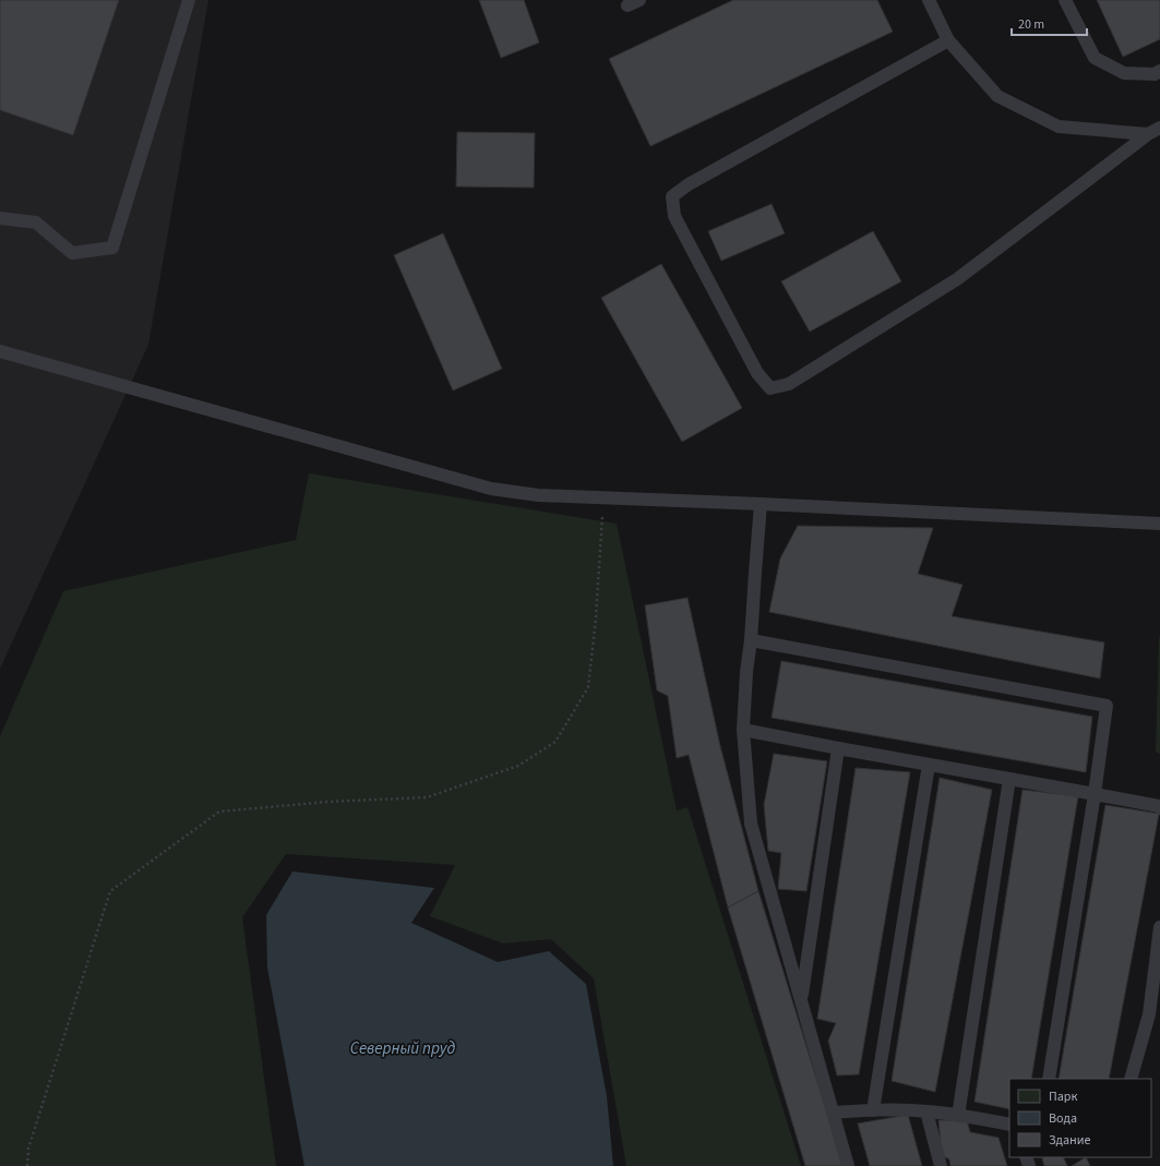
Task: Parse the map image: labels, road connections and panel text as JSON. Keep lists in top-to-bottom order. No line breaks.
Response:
{"water":["Северный пруд"],"legend":["Парк","Вода","Здание"],"scale_bar":"20 m"}
